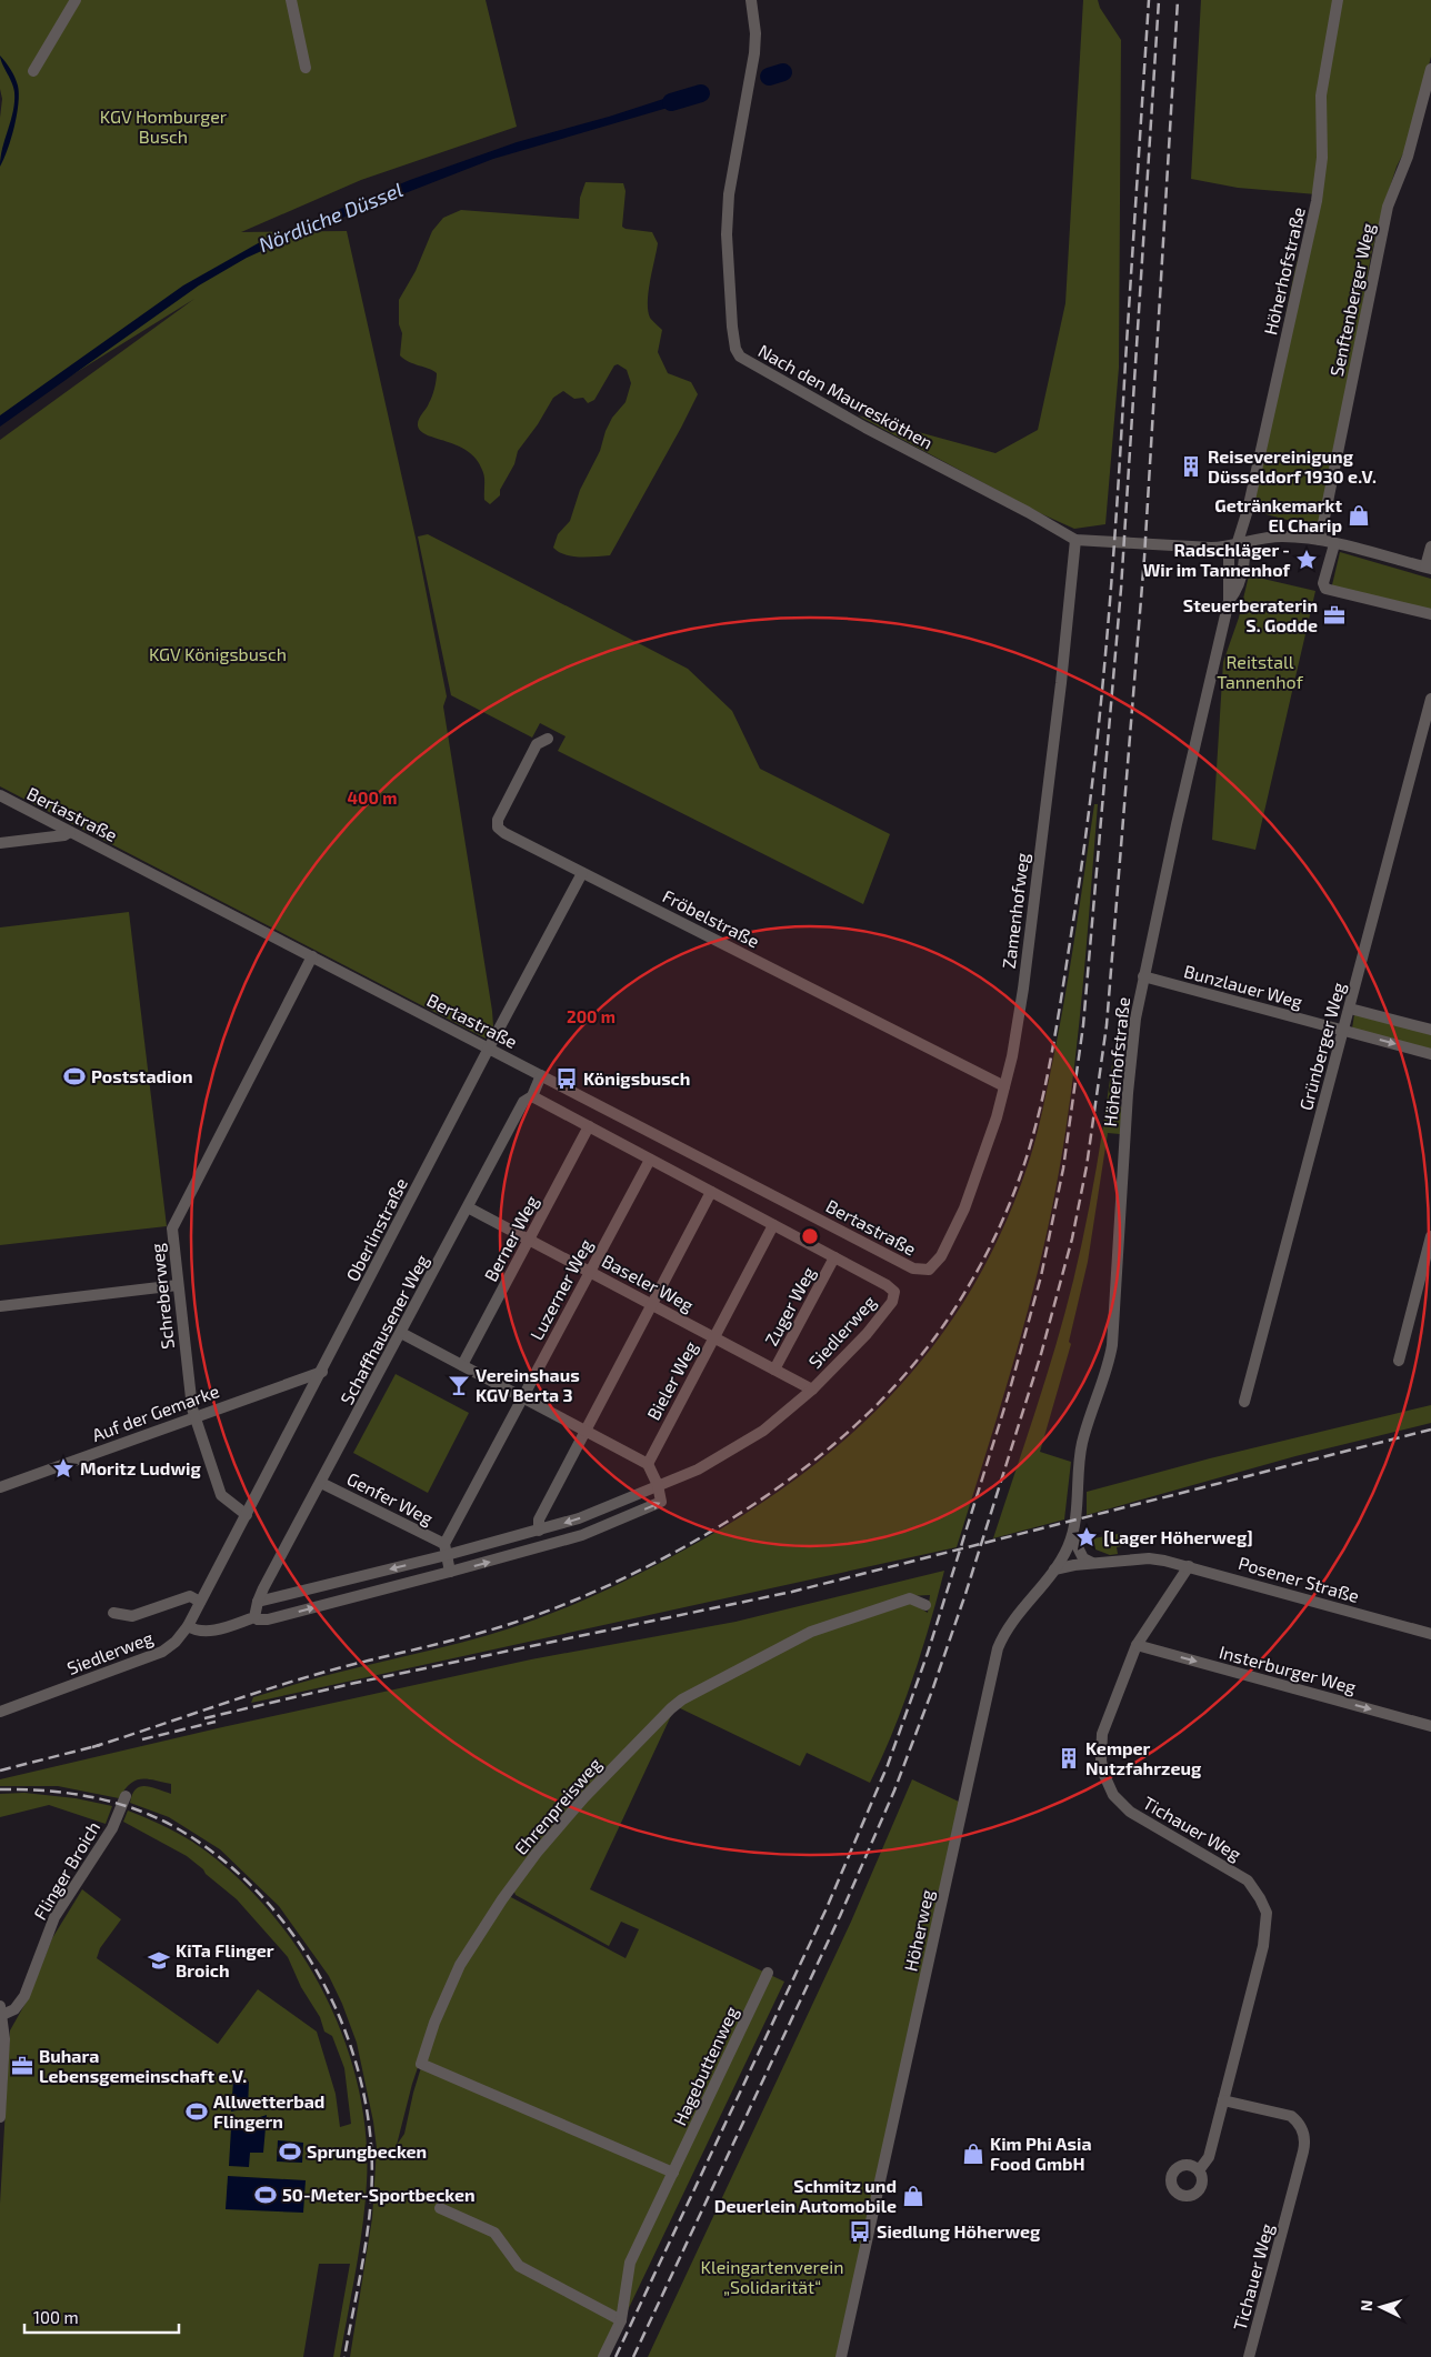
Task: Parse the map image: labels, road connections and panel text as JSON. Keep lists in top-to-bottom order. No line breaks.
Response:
{"streets":{"street":["Höherhofstraße","Senftenberger Weg","Nach den Mauresköthen","Bertastraße","Zamenhofweg","Fröbelstraße","Bunzlauer Weg","Grünberger Weg","Oberlinstraße","Berner Weg","Baseler Weg","Luzerner Weg","Schreberweg","Zuger Weg","Schaffhausener Weg","Siedlerweg","Bieler Weg","Auf der Gemarke","Genfer Weg","Posener Straße","Insterburger Weg","Ehrenpreisweg","Tichauer Weg","Flinger Broich","Höherweg","Hagebuttenweg"]},"crossings":[["Höherhofstraße","Nach den Mauresköthen"],["Höherhofstraße","Bunzlauer Weg"],["Höherhofstraße","Höherweg"],["Senftenberger Weg","Nach den Mauresköthen"],["Nach den Mauresköthen","Zamenhofweg"],["Bertastraße","Zamenhofweg"],["Bertastraße","Oberlinstraße"],["Bertastraße","Schreberweg"],["Bertastraße","Schaffhausener Weg"],["Zamenhofweg","Fröbelstraße"],["Fröbelstraße","Oberlinstraße"],["Bunzlauer Weg","Grünberger Weg"],["Oberlinstraße","Schreberweg"],["Oberlinstraße","Siedlerweg"],["Oberlinstraße","Auf der Gemarke"],["Berner Weg","Baseler Weg"],["Berner Weg","Siedlerweg"],["Baseler Weg","Luzerner Weg"],["Baseler Weg","Zuger Weg"],["Baseler Weg","Schaffhausener Weg"],["Baseler Weg","Siedlerweg"],["Baseler Weg","Bieler Weg"],["Luzerner Weg","Siedlerweg"],["Luzerner Weg","Genfer Weg"],["Schreberweg","Auf der Gemarke"],["Zuger Weg","Siedlerweg"],["Schaffhausener Weg","Siedlerweg"],["Schaffhausener Weg","Genfer Weg"],["Siedlerweg","Bieler Weg"],["Siedlerweg","Genfer Weg"],["Posener Straße","Tichauer Weg"],["Posener Straße","Höherweg"],["Insterburger Weg","Tichauer Weg"],["Ehrenpreisweg","Hagebuttenweg"]],"one_way":["Insterburger Weg"],"water":["Nördliche Düssel"],"parks":["KGV Homburger Busch","KGV Königsbusch","Reitstall Tannenhof","Kleingartenverein „Solidarität“"],"places":{"building":["Reisevereinigung Düsseldorf 1930 e.V.","Kemper Nutzfahrzeug"],"shop":["Getränkemarkt El Charip","Kim Phi Asia Food GmbH","Schmitz und Deuerlein Automobile"],"place":["Radschläger - Wir im Tannenhof","Moritz Ludwig","[Lager Höherweg]"],"office":["Steuerberaterin S. Godde","Buhara Lebensgemeinschaft e.V."],"sports":["Poststadion","Allwetterbad Flingern","Sprungbecken","50-Meter-Sportbecken"],"bus stop":["Königsbusch","Siedlung Höherweg"],"bar":["Vereinshaus KGV Berta 3"],"school or university":["KiTa Flinger Broich"]},"scale_bar":"100 m","north":"left","rings":["400 m","200 m"]}
